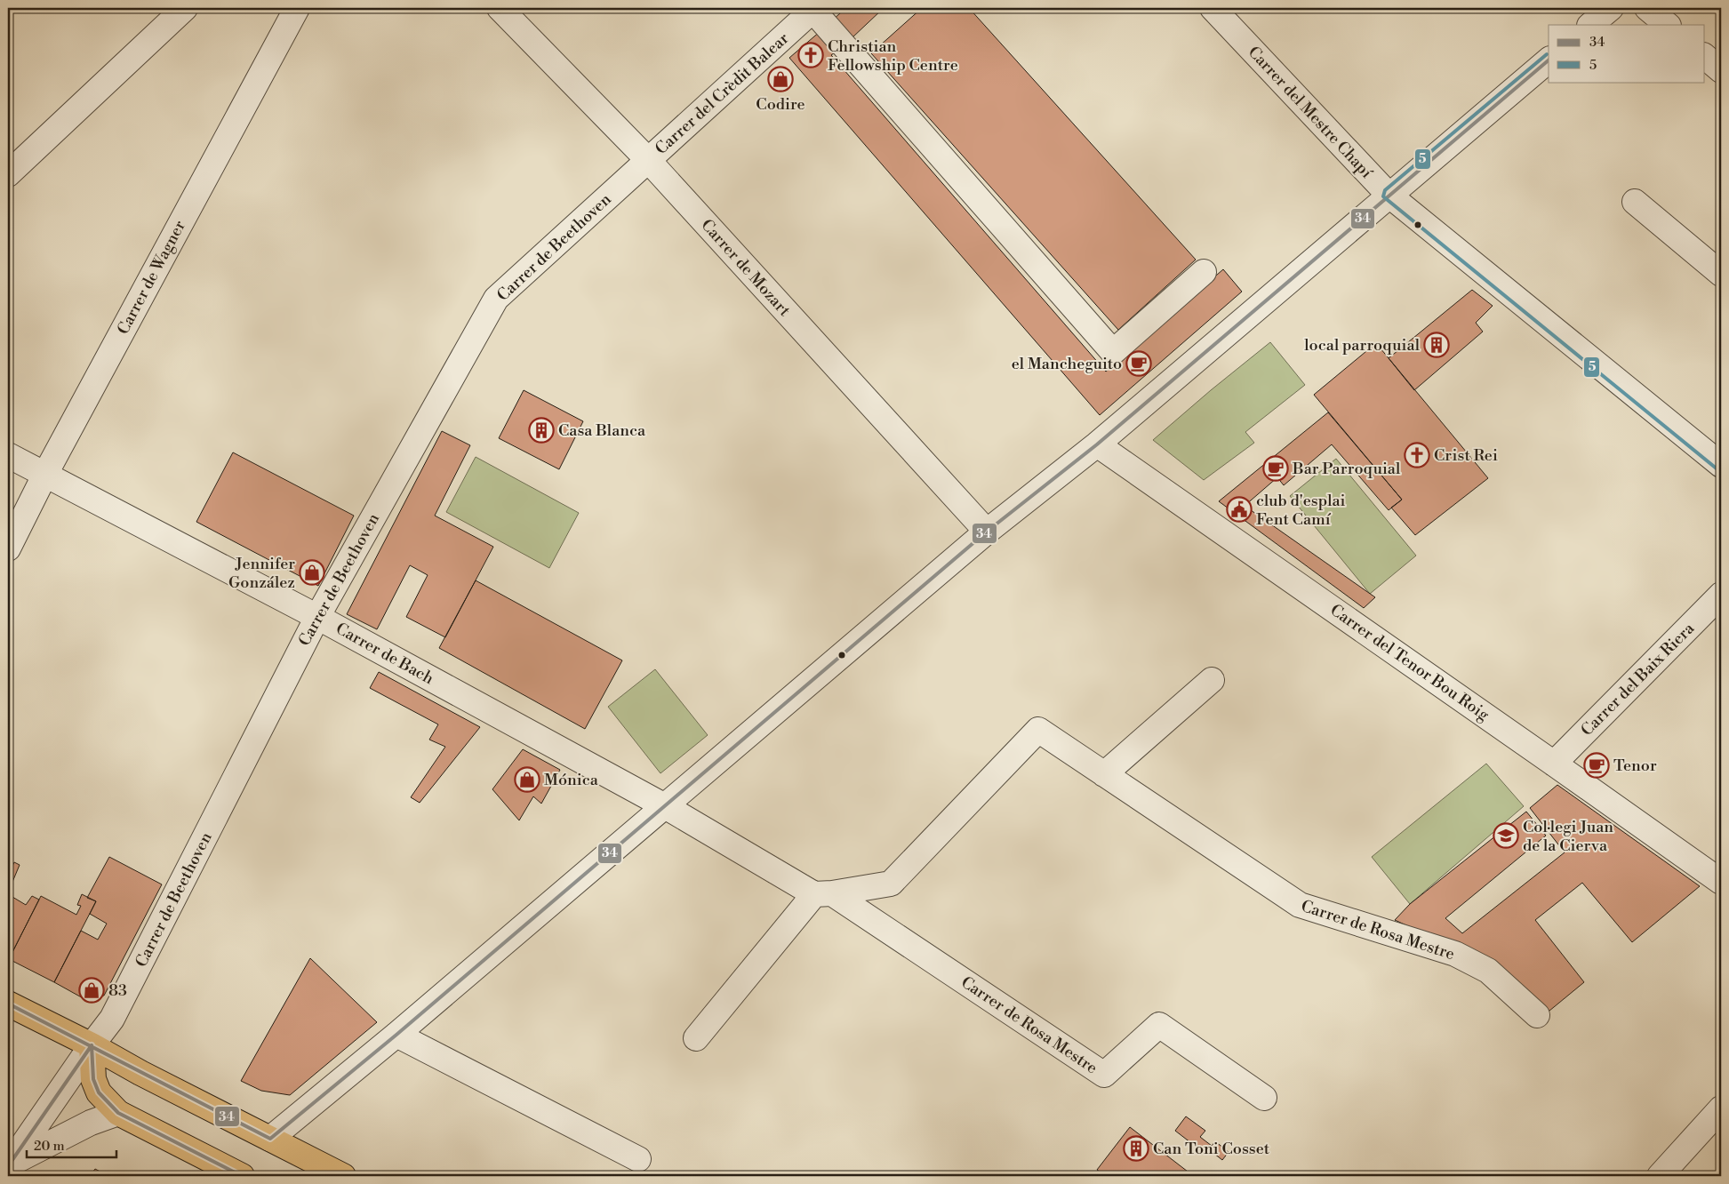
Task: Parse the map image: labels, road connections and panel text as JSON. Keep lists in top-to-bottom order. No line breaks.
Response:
{"streets":{"street":["Carrer del Crèdit Balear","Carrer del Mestre Chapí","Carrer de Beethoven","Carrer de Mozart","Carrer de Wagner","Carrer de Bach","Carrer del Tenor Bou Roig","Carrer del Baix Riera","Carrer de Rosa Mestre"]},"crossings":[["Carrer del Crèdit Balear","Carrer de Beethoven"],["Carrer del Crèdit Balear","Carrer de Mozart"],["Carrer de Beethoven","Carrer de Mozart"],["Carrer de Beethoven","Carrer de Bach"],["Carrer de Wagner","Carrer de Bach"],["Carrer de Bach","Carrer de Rosa Mestre"],["Carrer del Tenor Bou Roig","Carrer del Baix Riera"]],"places":{"church":["Christian Fellowship Centre","Crist Rei"],"shop":["Codire","Jennifer González","Mónica","83"],"building":["local parroquial","Casa Blanca","Can Toni Cosset"],"cafe":["el Mancheguito","Bar Parroquial","Tenor"],"public building":["club d'esplai Fent Camí"],"school or university":["Col·legi Juan de la Cierva"]},"lines":["transit line 5","transit line 34"],"legend":["34","5"],"scale_bar":"20 m"}
